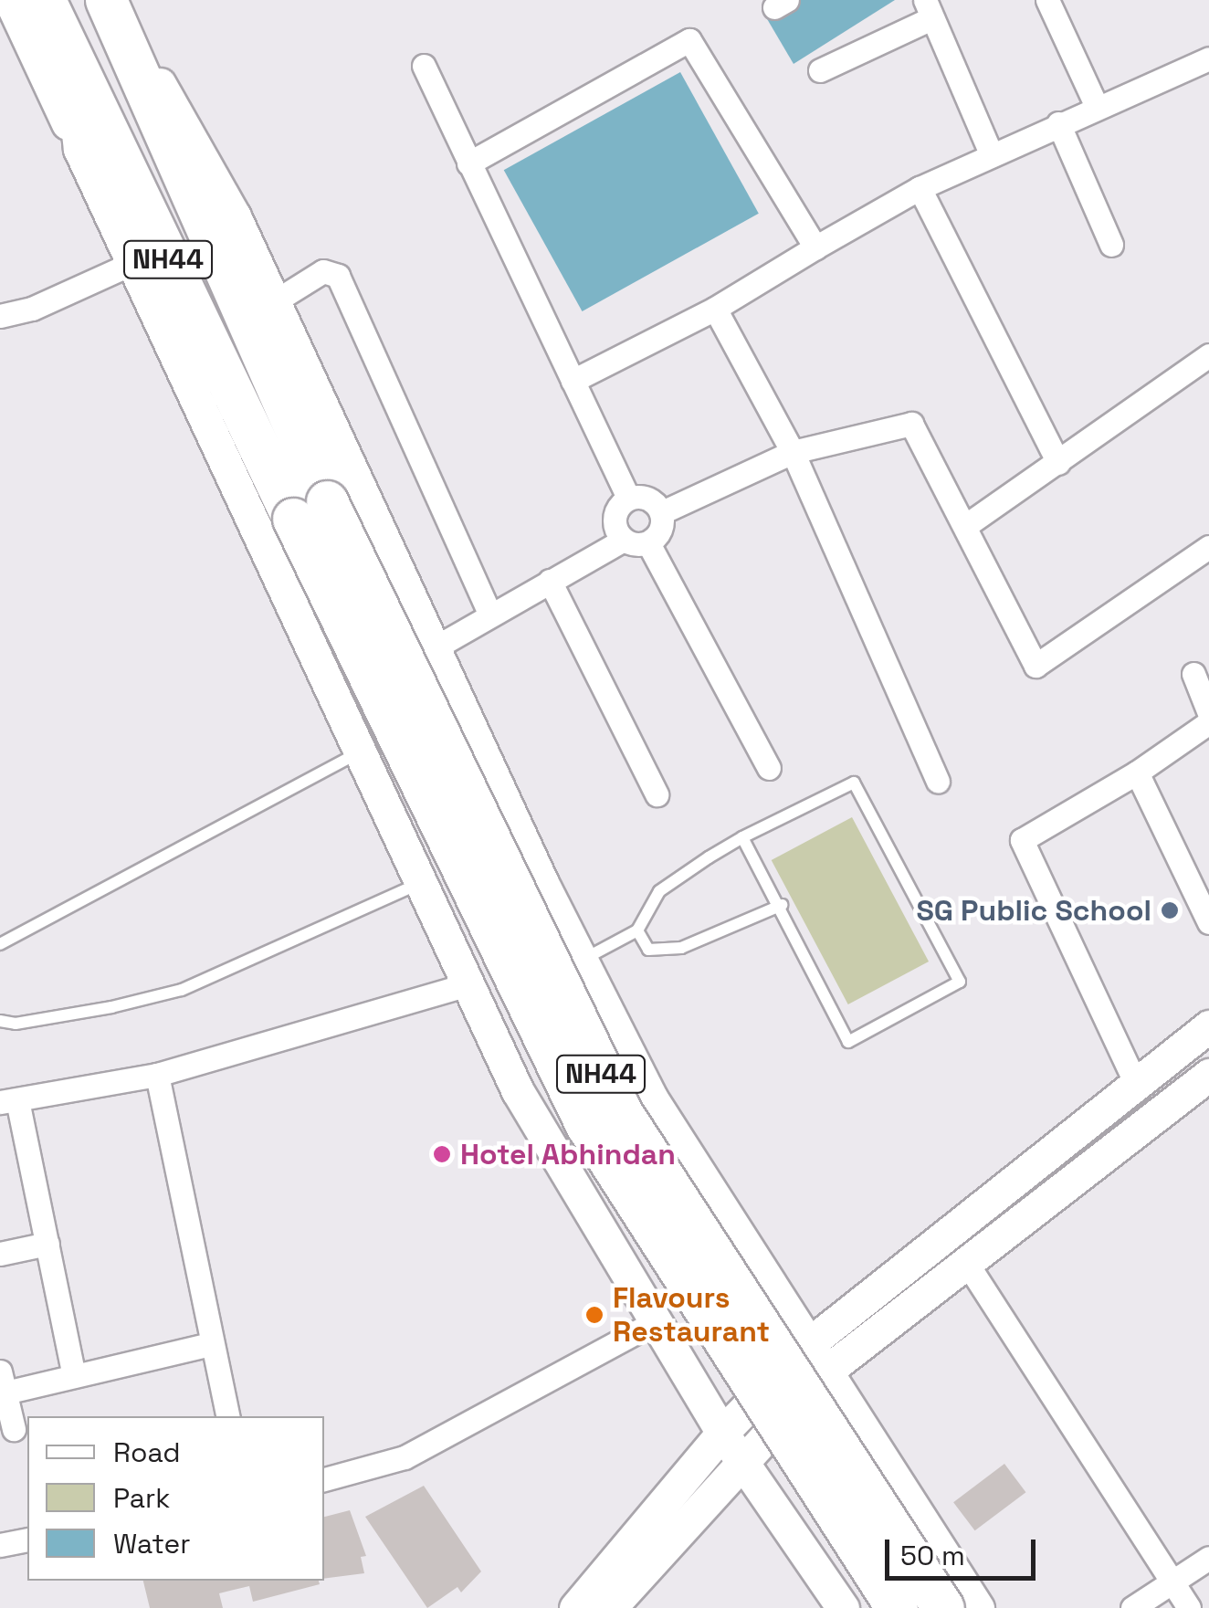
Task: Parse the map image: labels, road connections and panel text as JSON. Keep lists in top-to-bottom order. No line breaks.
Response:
{"streets":{"highway":["NH44"]},"places":["SG Public School","Hotel Abhindan","Flavours Restaurant"],"legend":["Road","Park","Water"],"scale_bar":"50 m"}
